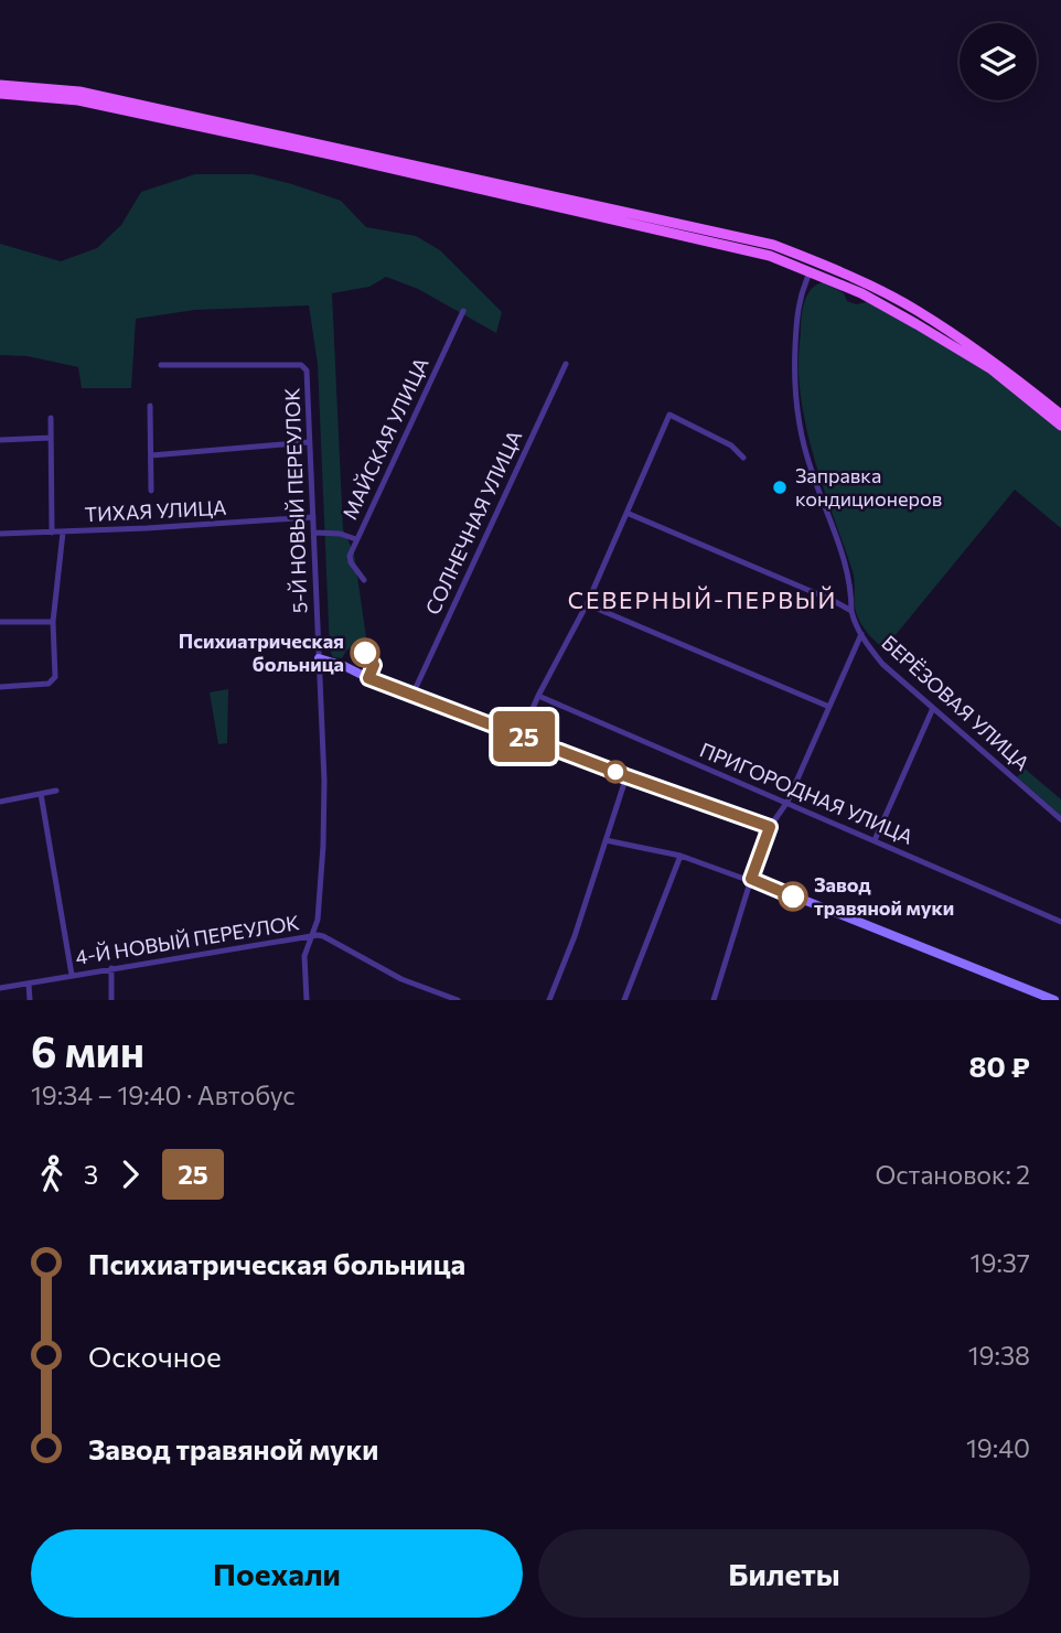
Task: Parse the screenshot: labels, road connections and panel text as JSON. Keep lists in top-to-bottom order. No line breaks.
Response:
{"streets":{"street":["МАЙСКАЯ УЛИЦА","5-Й НОВЫЙ ПЕРЕУЛОК","ТИХАЯ УЛИЦА","СОЛНЕЧНАЯ УЛИЦА","БЕРЁЗОВАЯ УЛИЦА","ПРИГОРОДНАЯ УЛИЦА","4-Й НОВЫЙ ПЕРЕУЛОК"]},"crossings":[["5-Й НОВЫЙ ПЕРЕУЛОК","ТИХАЯ УЛИЦА"],["5-Й НОВЫЙ ПЕРЕУЛОК","4-Й НОВЫЙ ПЕРЕУЛОК"]],"districts":["СЕВЕРНЫЙ-ПЕРВЫЙ"],"places":["Заправка кондиционеров","Психиатрическая больница","Завод травяной муки"],"lines":["bus line 25"],"page":{"on_map":"25","heading":["6 мин","19:34 – 19:40 · Автобус","80 ₽"],"legs":["3","25","Остановок: 2"],"list":[{"name":"Психиатрическая больница","value":"19:37"},{"name":"Оскочное","value":"19:38"},{"name":"Завод травяной муки","value":"19:40"}],"buttons":["Поехали","Билеты"]}}
